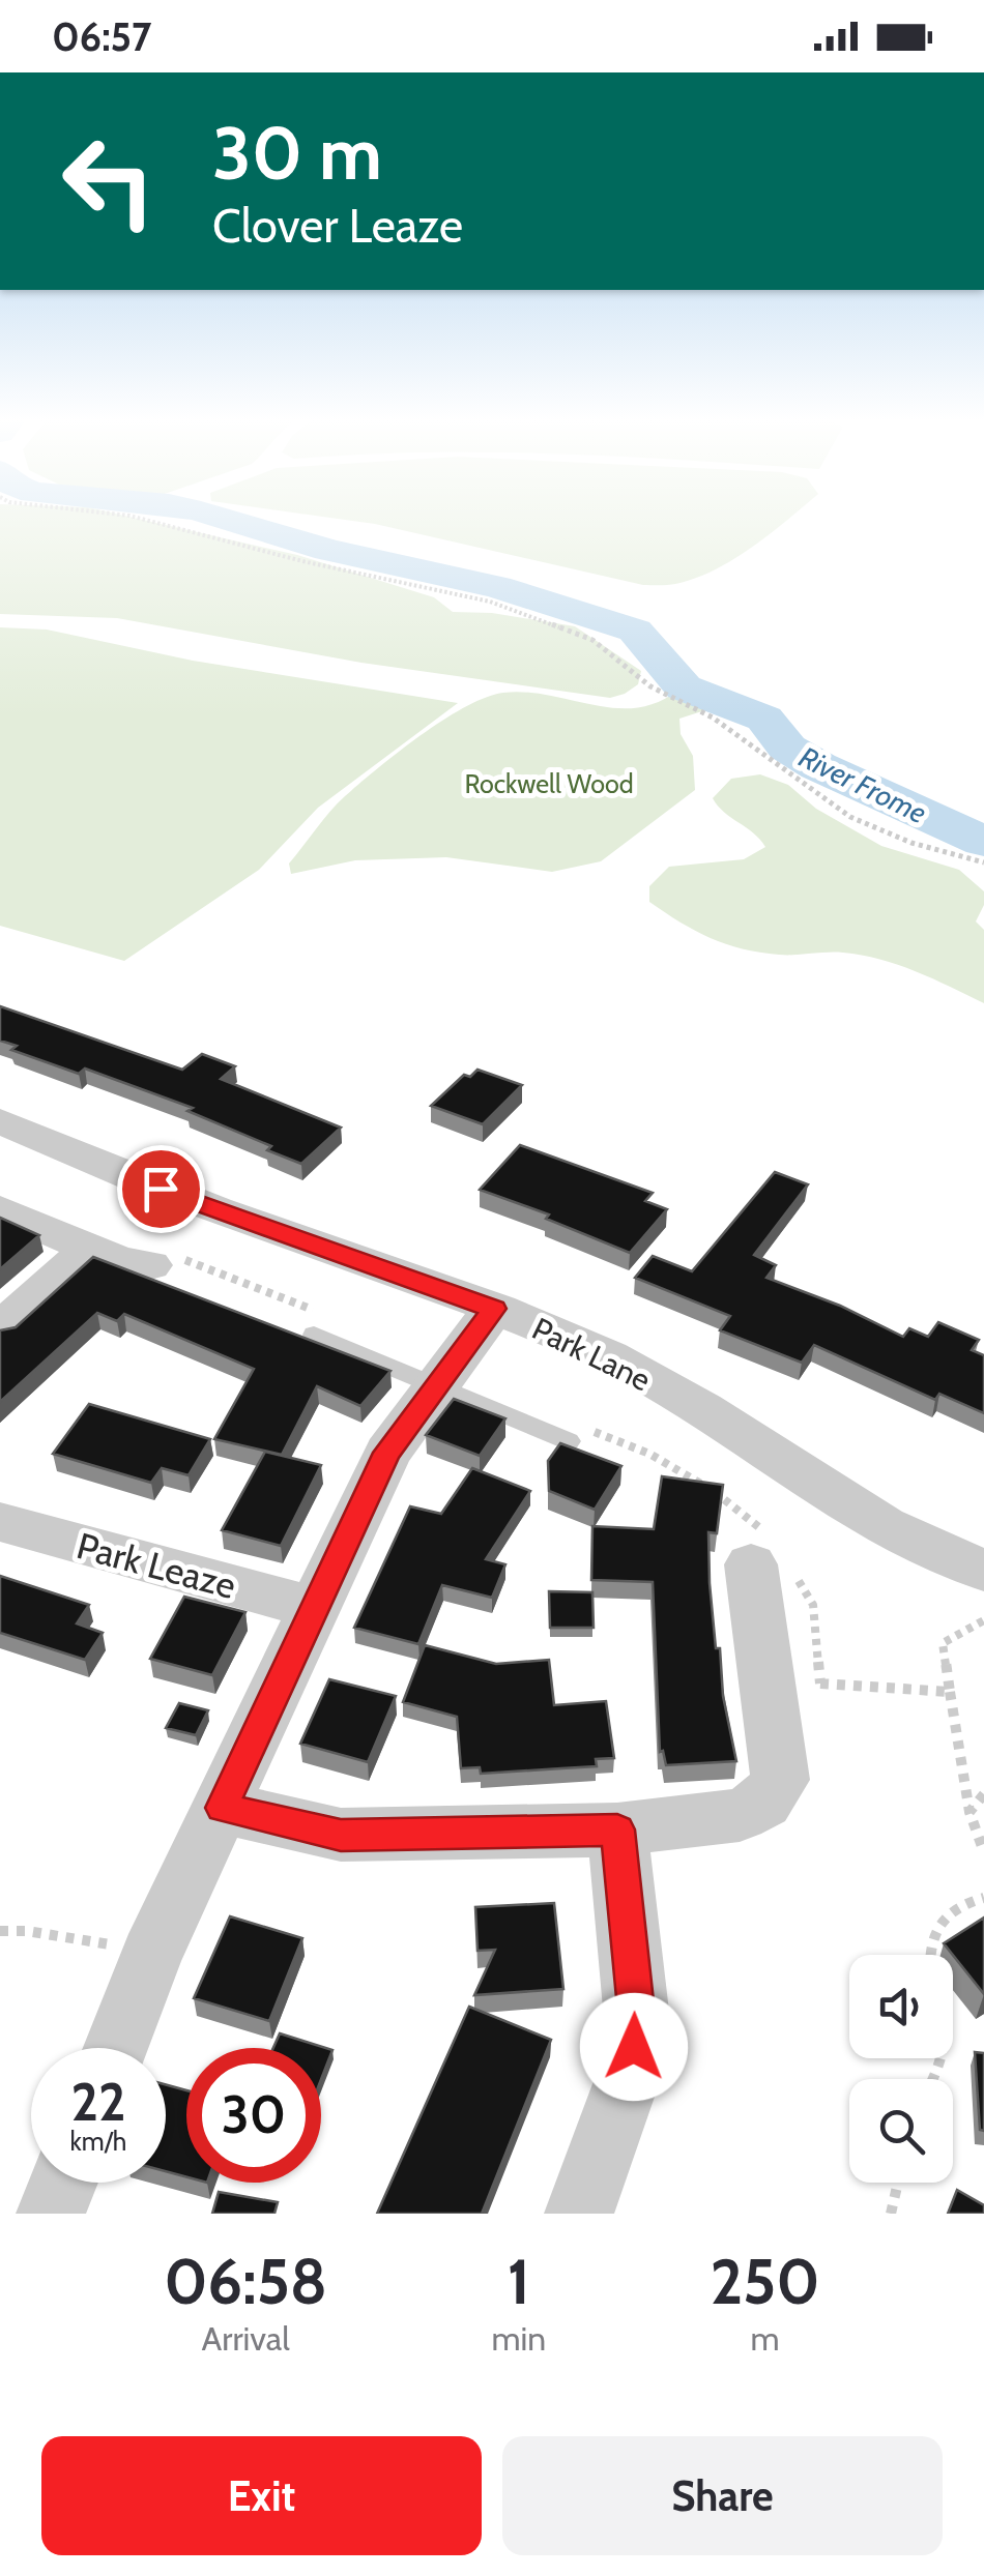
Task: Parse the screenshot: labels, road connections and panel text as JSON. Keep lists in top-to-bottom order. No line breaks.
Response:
{"streets":{"street":["Park Lane","Park Leaze"]},"water":["River Frome"],"parks":["Rockwell Wood"],"page":{"status":"06:57","turn":["30 m","Clover Leaze"],"speed":"22 km/h","limit":"30","eta":["06:58","Arrival","1","min","250","m"],"buttons":["Exit","Share"]}}
